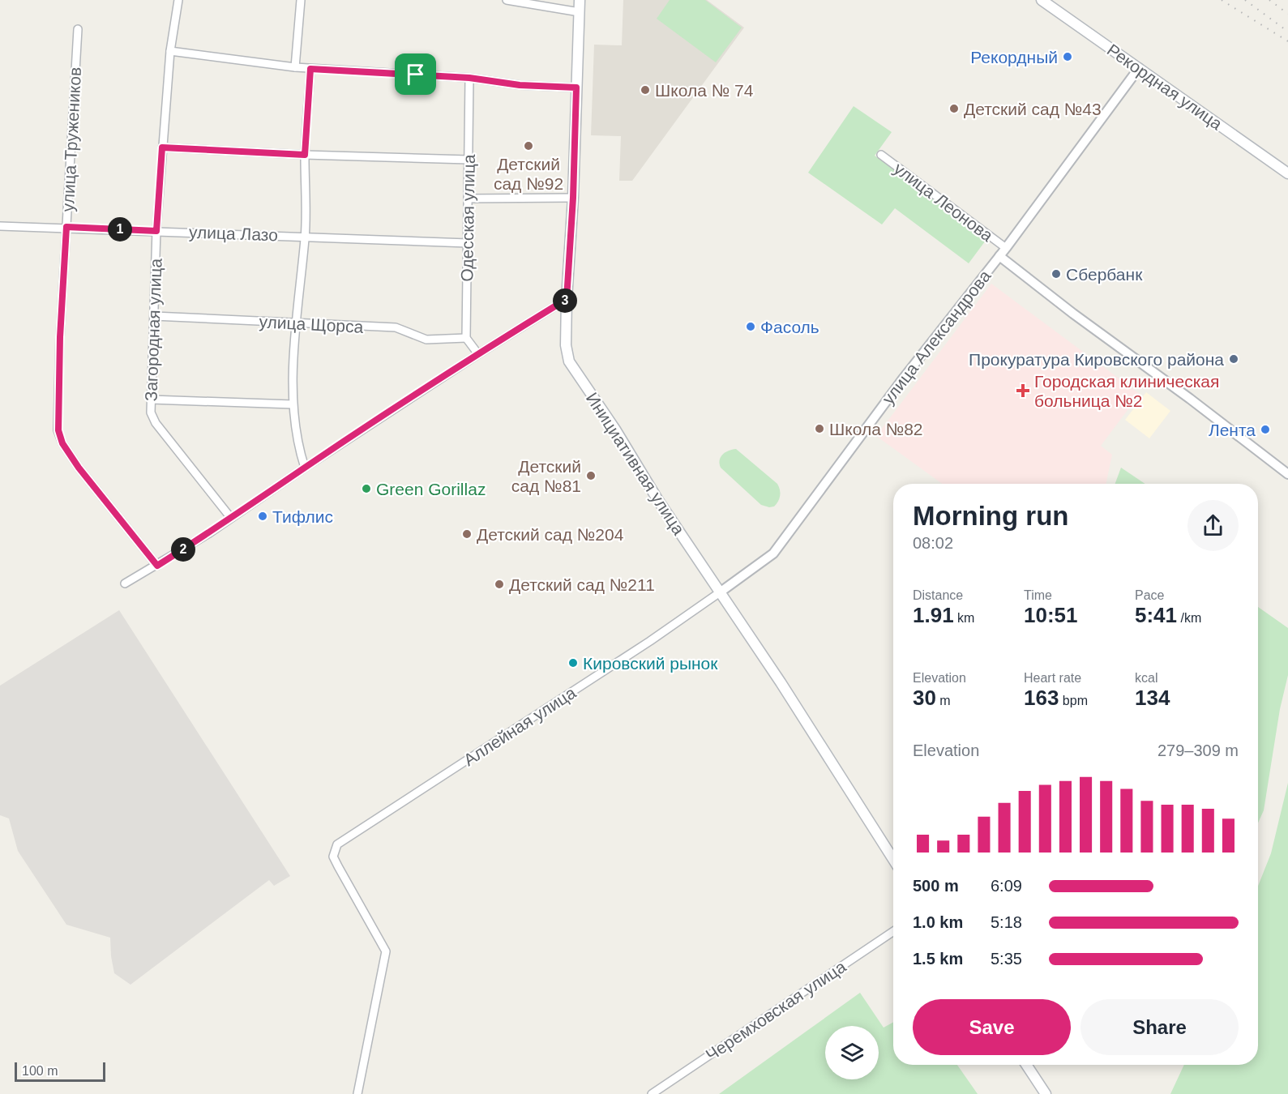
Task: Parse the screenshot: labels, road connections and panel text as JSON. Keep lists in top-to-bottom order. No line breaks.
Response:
{"streets":{"main road":["Рекордная улица","Инициативная улица"],"street":["улица Тружеников","улица Леонова","Одесская улица","улица Лазо","улица Щорса","Загородная улица","улица Александрова","Аллейная улица","Черемховская улица"]},"crossings":[["Рекордная улица","улица Александрова"],["улица Тружеников","улица Лазо"],["улица Леонова","улица Александрова"],["Одесская улица","улица Лазо"],["Одесская улица","улица Щорса"],["улица Лазо","Загородная улица"],["улица Щорса","Загородная улица"],["улица Александрова","Инициативная улица"],["улица Александрова","Аллейная улица"],["Инициативная улица","Аллейная улица"]],"places":{"other":["Рекордный","Школа № 74","Детский сад №43","Детский сад №92","Сбербанк","Фасоль","Прокуратура Кировского района","Школа №82","Лента","Детский сад №81","Green Gorillaz","Тифлис","Детский сад №204","Детский сад №211","Кировский рынок"],"health":["Городская клиническая больница №2"]},"scale_bar":"100 m","page":{"pins":["1","3","2"],"heading":["Morning run","08:02"],"stats":[["Distance","1.91 km"],["Time","10:51"],["Pace","5:41 /km"],["Elevation","30 m"],["Heart rate","163 bpm"],["kcal","134"]],"chart":["Elevation","279–309 m"],"list":[{"name":"500 m","note":"6:09"},{"name":"1.0 km","note":"5:18"},{"name":"1.5 km","note":"5:35"}],"buttons":["Save","Share"],"scale":"100 m"}}
